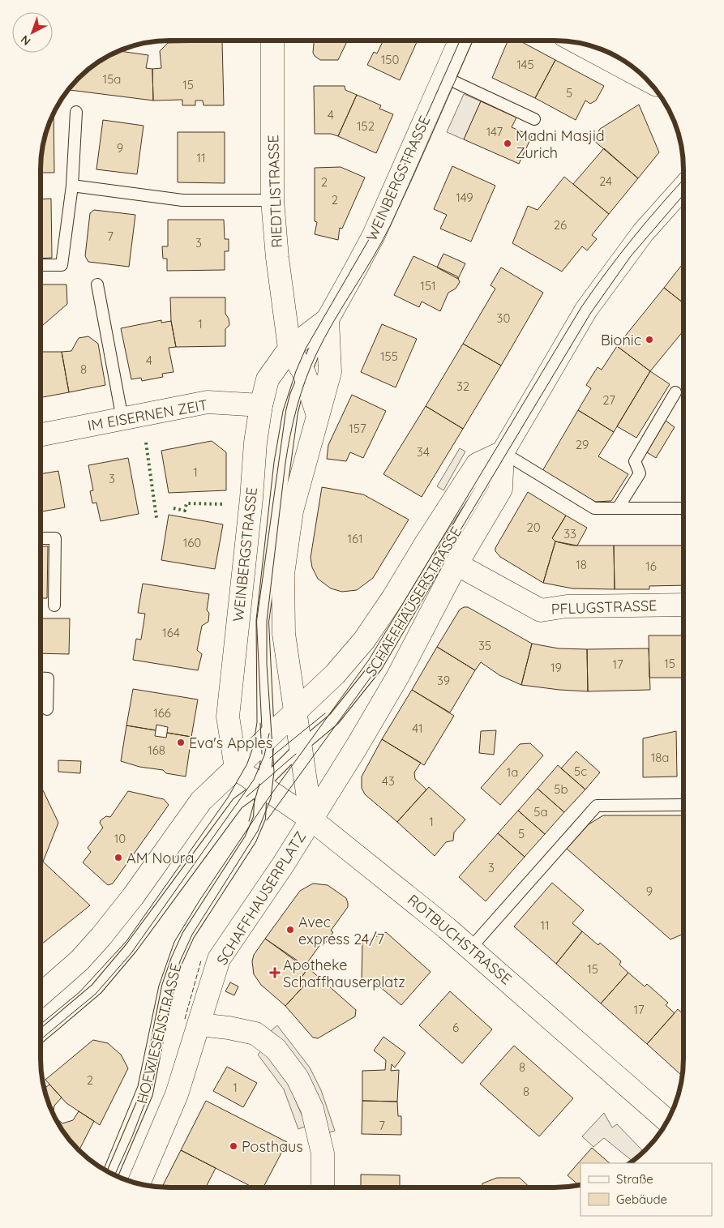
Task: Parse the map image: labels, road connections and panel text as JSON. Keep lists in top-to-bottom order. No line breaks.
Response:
{"streets":{"street":["WEINBERGSTRASSE","RIEDTLISTRASSE","IM EISERNEN ZEIT","SCHAFFHAUSERSTRASSE","PFLUGSTRASSE","SCHAFFHAUSERPLATZ","ROTBUCHSTRASSE","HOFWIESENSTRASSE"]},"crossings":[["WEINBERGSTRASSE","RIEDTLISTRASSE"],["WEINBERGSTRASSE","IM EISERNEN ZEIT"],["WEINBERGSTRASSE","SCHAFFHAUSERSTRASSE"],["WEINBERGSTRASSE","ROTBUCHSTRASSE"],["WEINBERGSTRASSE","HOFWIESENSTRASSE"],["SCHAFFHAUSERSTRASSE","PFLUGSTRASSE"],["SCHAFFHAUSERSTRASSE","SCHAFFHAUSERPLATZ"],["SCHAFFHAUSERSTRASSE","ROTBUCHSTRASSE"],["SCHAFFHAUSERSTRASSE","HOFWIESENSTRASSE"],["SCHAFFHAUSERPLATZ","ROTBUCHSTRASSE"],["SCHAFFHAUSERPLATZ","HOFWIESENSTRASSE"],["ROTBUCHSTRASSE","HOFWIESENSTRASSE"]],"places":{"other":["Madni Masjid Zurich","Bionic","Eva's Apples","AM Noura","Avec express 24/7","Posthaus"],"health":["Apotheke Schaffhauserplatz"]},"house_numbers":["150","145","15a","15","5","4","152","147","9","11","24","2","149","2","26","7","3","151","30","1","155","4","8","32","27","157","29","34","1","3","20","33","161","160","18","16","164","35","15","17","19","39","166","41","168","18a","5c","1a","43","5b","5a","1","5","10","3","9","11","15","17","6","8","2","1","8","7"],"legend":["Straße","Gebäude"],"north":"bottom left"}
